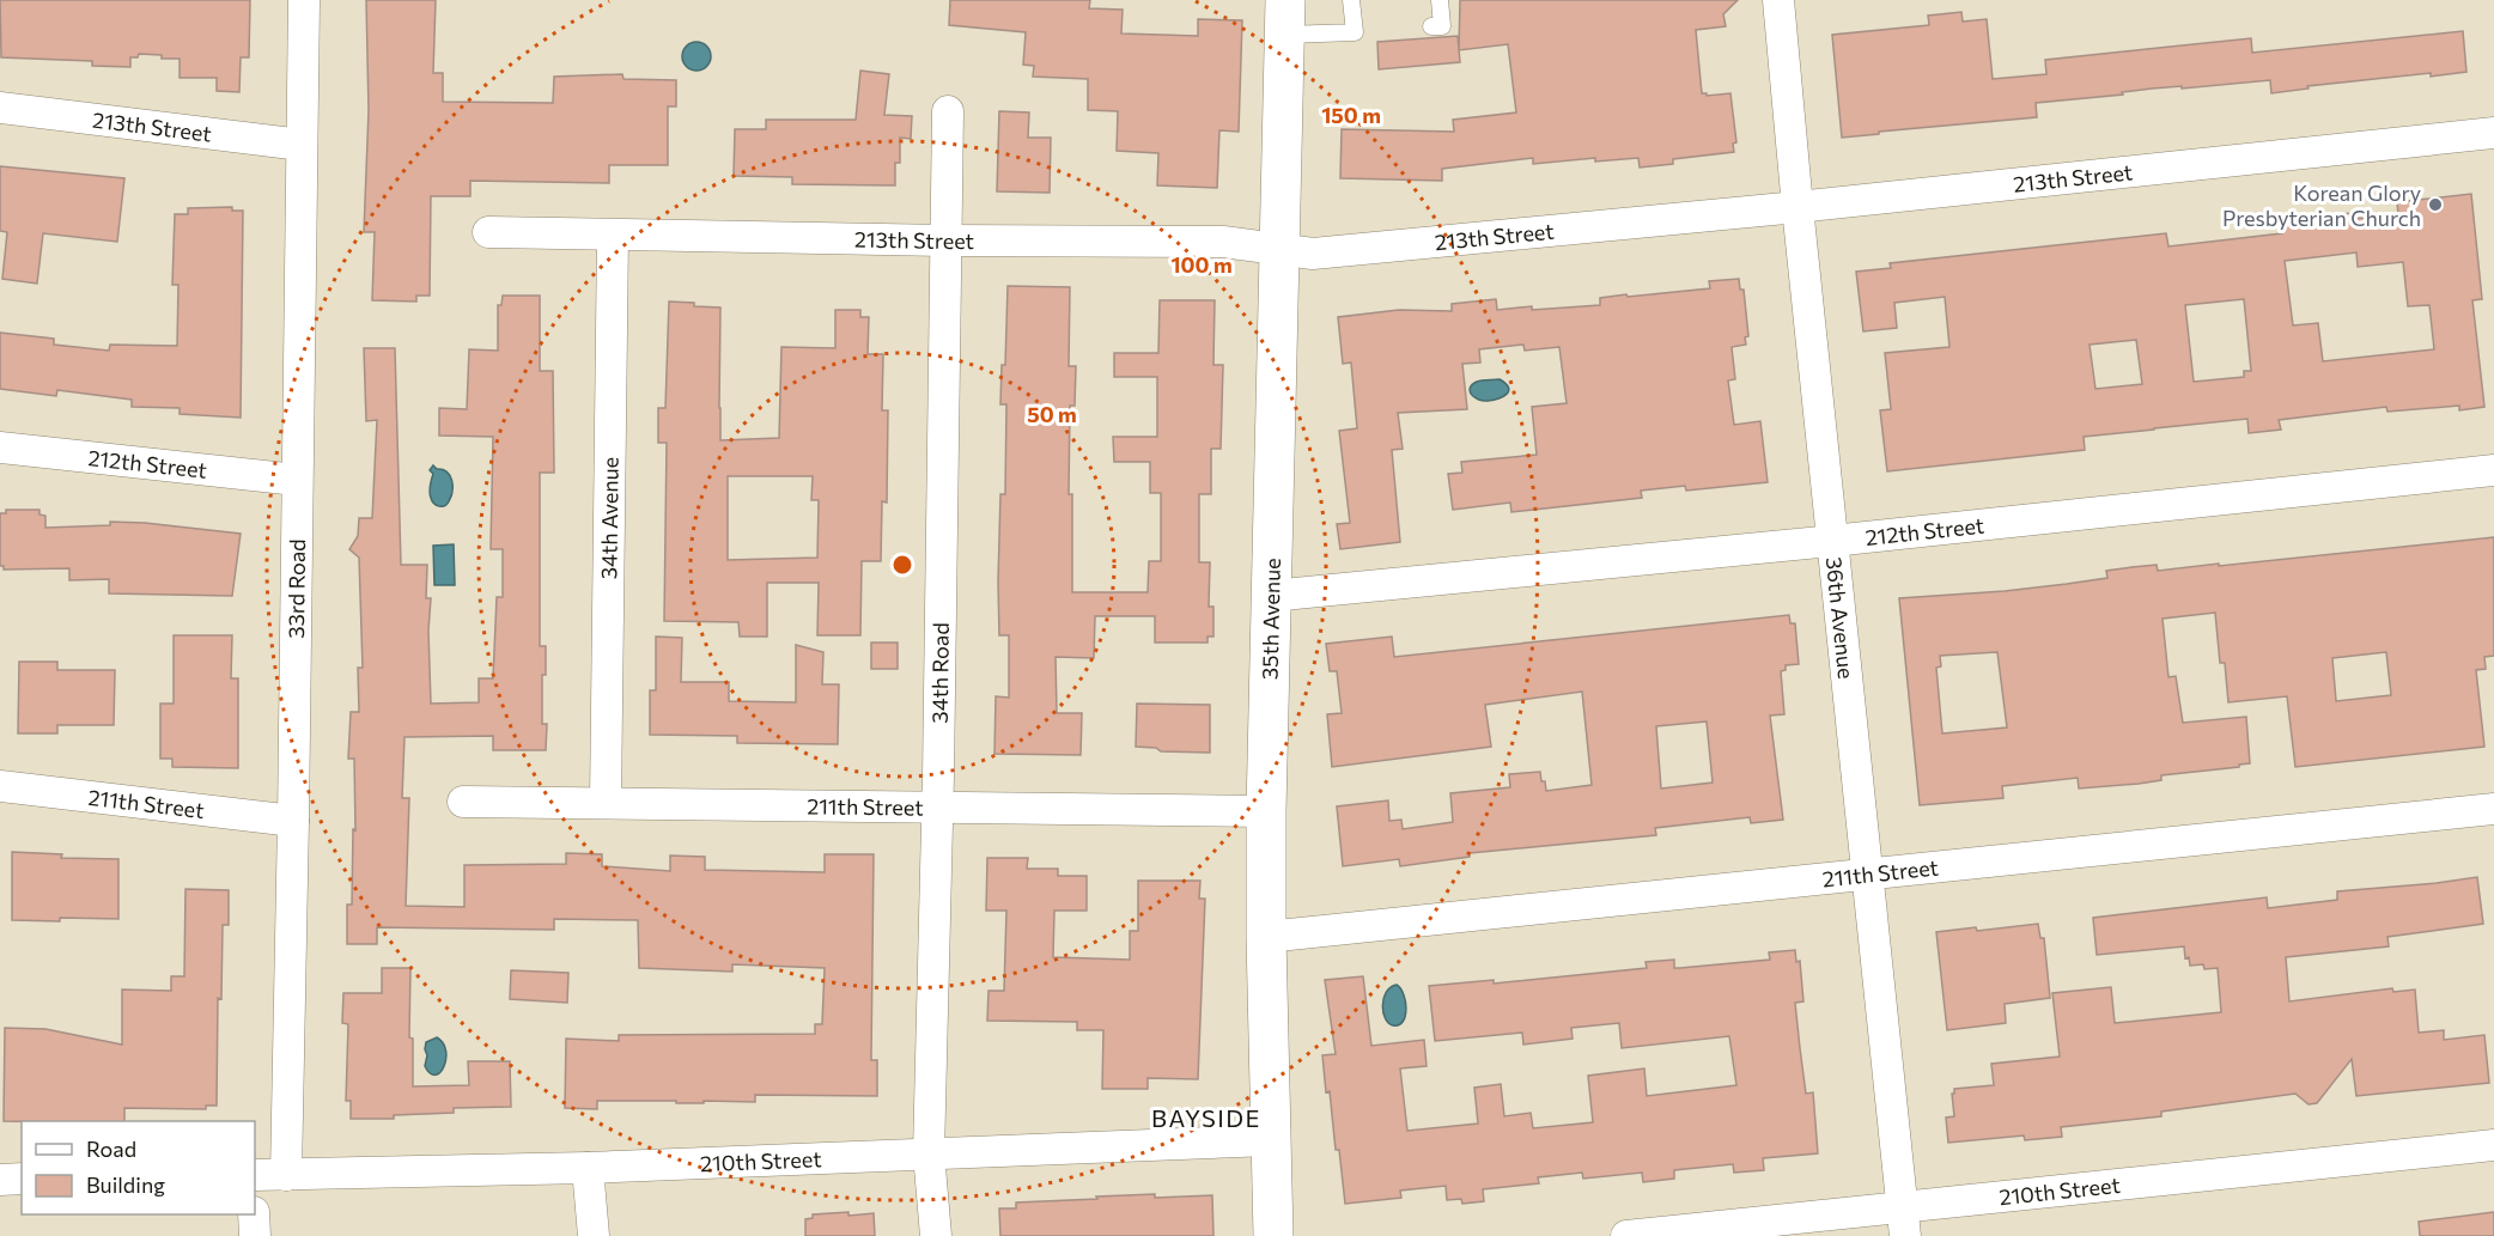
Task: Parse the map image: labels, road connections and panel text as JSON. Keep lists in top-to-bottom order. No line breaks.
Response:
{"streets":{"street":["213th Street","212th Street","34th Avenue","33rd Road","35th Avenue","36th Avenue","34th Road","211th Street","210th Street"]},"crossings":[["213th Street","34th Avenue"],["213th Street","33rd Road"],["213th Street","35th Avenue"],["213th Street","36th Avenue"],["213th Street","34th Road"],["212th Street","33rd Road"],["212th Street","35th Avenue"],["212th Street","36th Avenue"],["34th Avenue","211th Street"],["33rd Road","211th Street"],["33rd Road","210th Street"],["35th Avenue","211th Street"],["35th Avenue","210th Street"],["36th Avenue","211th Street"],["36th Avenue","210th Street"],["34th Road","211th Street"],["34th Road","210th Street"]],"districts":["BAYSIDE"],"places":["Korean Glory Presbyterian Church"],"legend":["Road","Building"],"rings":["150 m","100 m","50 m"]}
